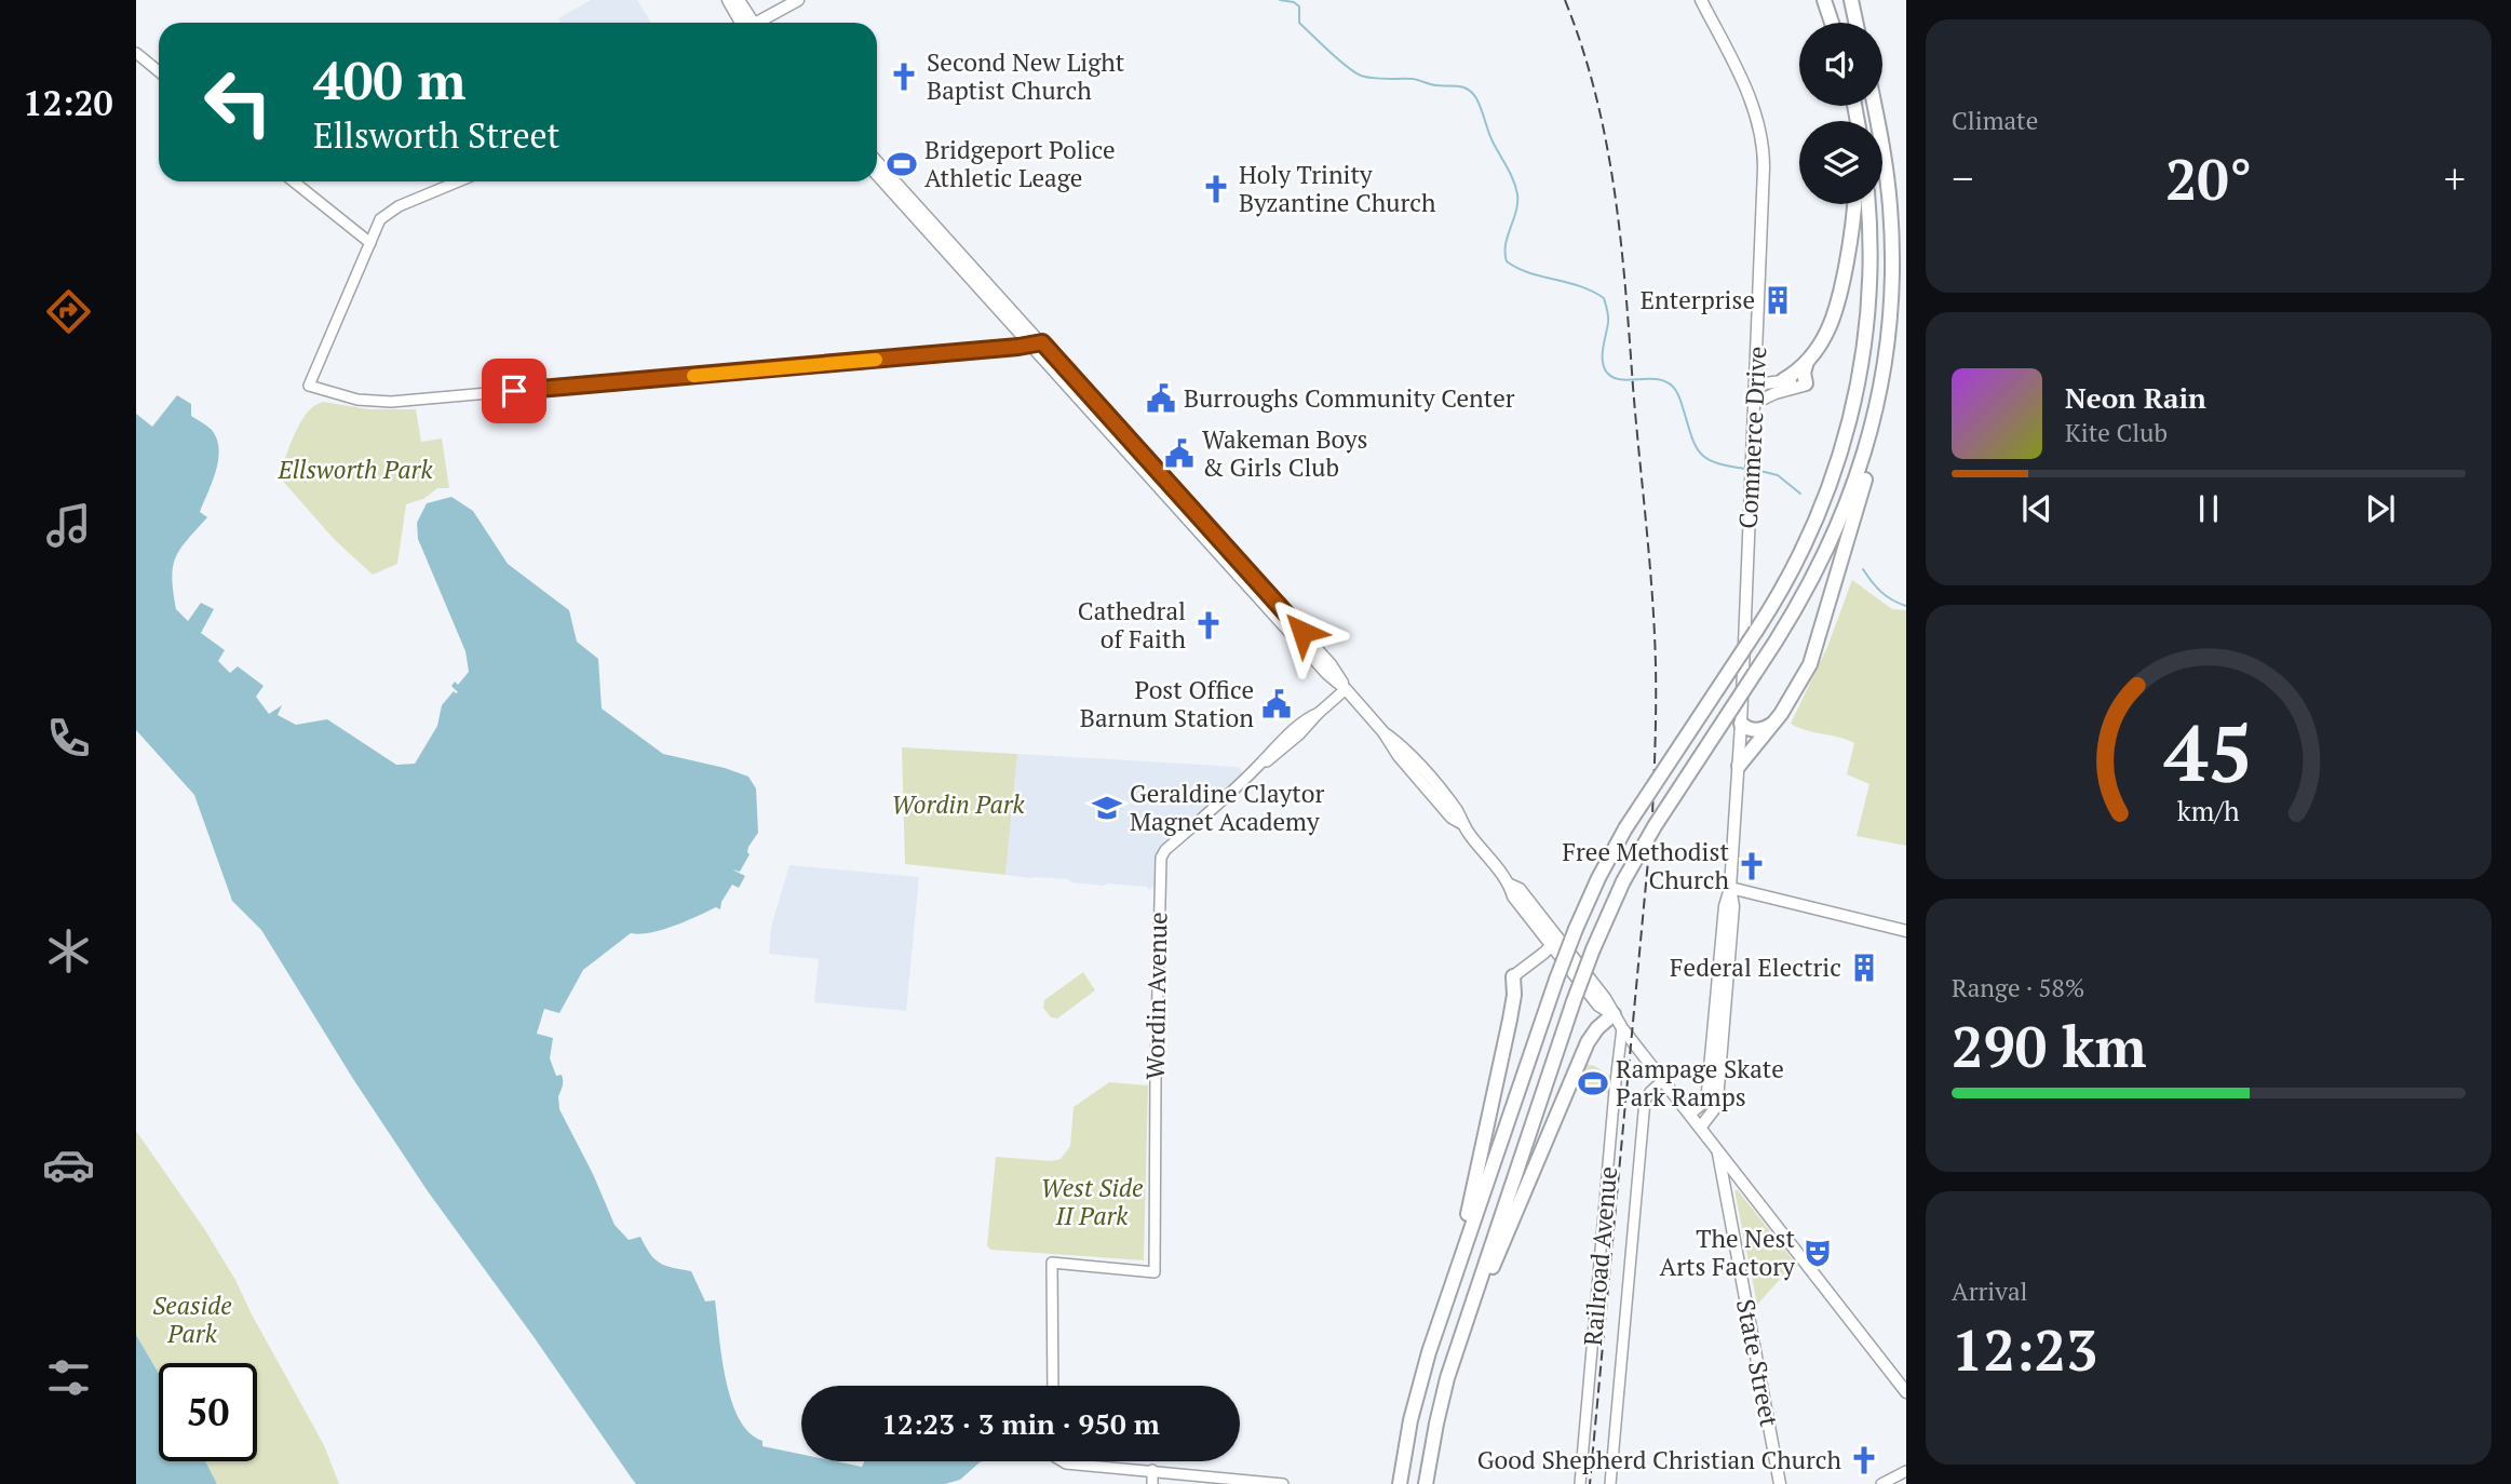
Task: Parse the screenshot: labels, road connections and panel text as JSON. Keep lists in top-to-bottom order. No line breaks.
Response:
{"streets":{"main road":["Commerce Drive","State Street"],"street":["Wordin Avenue","Railroad Avenue"]},"parks":["Ellsworth Park","Wordin Park","West Side II Park","Seaside Park"],"places":{"church":["Second New Light Baptist Church","Holy Trinity Byzantine Church","Cathedral of Faith","Free Methodist Church","Good Shepherd Christian Church"],"sports":["Bridgeport Police Athletic Leage","Rampage Skate Park Ramps"],"building":["Enterprise","Federal Electric"],"public building":["Burroughs Community Center","Wakeman Boys & Girls Club","Post Office Barnum Station"],"school or university":["Geraldine Claytor Magnet Academy"],"theatre":["The Nest Arts Factory"]},"page":{"tabs":"12:20","tile":["Climate",["Range · 58%","290 km"],["Arrival","12:23"]],"turn":["400 m","Ellsworth Street"],"heat":["−","20°","+"],"song":["Neon Rain","Kite Club"],"limit":"50","trip":"12:23 · 3 min · 950 m","gauge":["45","km/h"]}}
